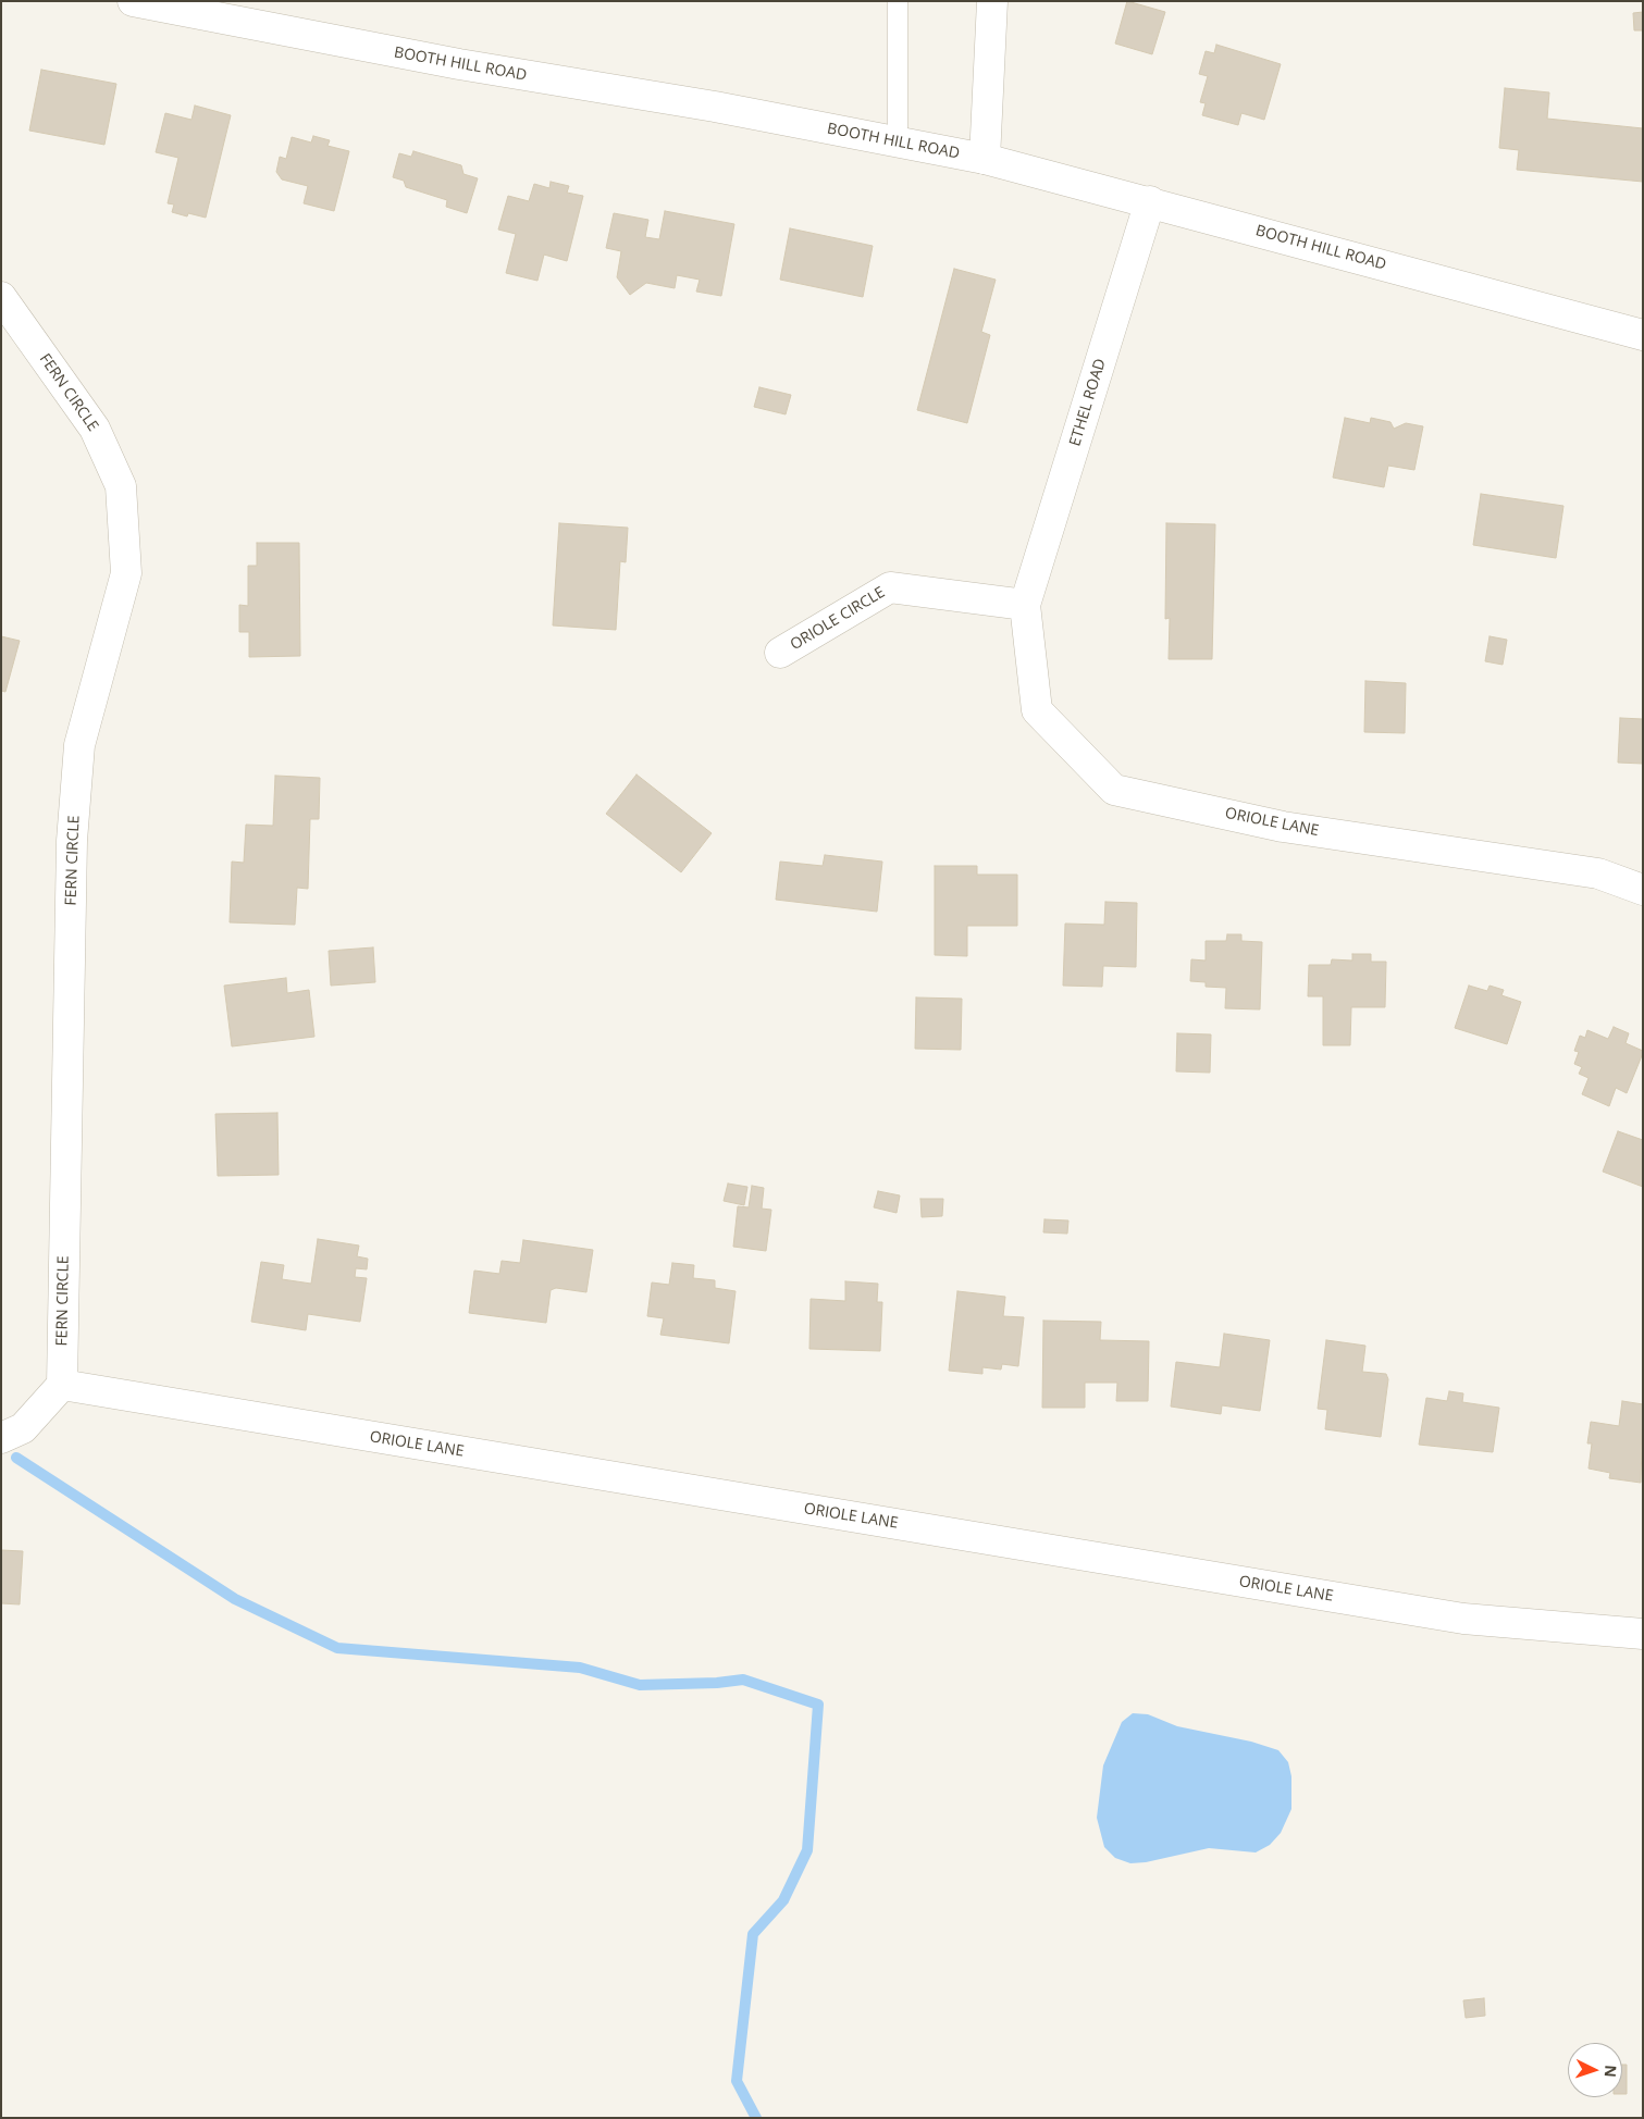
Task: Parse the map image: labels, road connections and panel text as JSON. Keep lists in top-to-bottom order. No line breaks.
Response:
{"streets":{"street":["BOOTH HILL ROAD","FERN CIRCLE","ETHEL ROAD","ORIOLE CIRCLE","ORIOLE LANE"]},"crossings":[["BOOTH HILL ROAD","ETHEL ROAD"],["FERN CIRCLE","ORIOLE LANE"],["ETHEL ROAD","ORIOLE CIRCLE"],["ETHEL ROAD","ORIOLE LANE"],["ORIOLE CIRCLE","ORIOLE LANE"]],"north":"right"}
